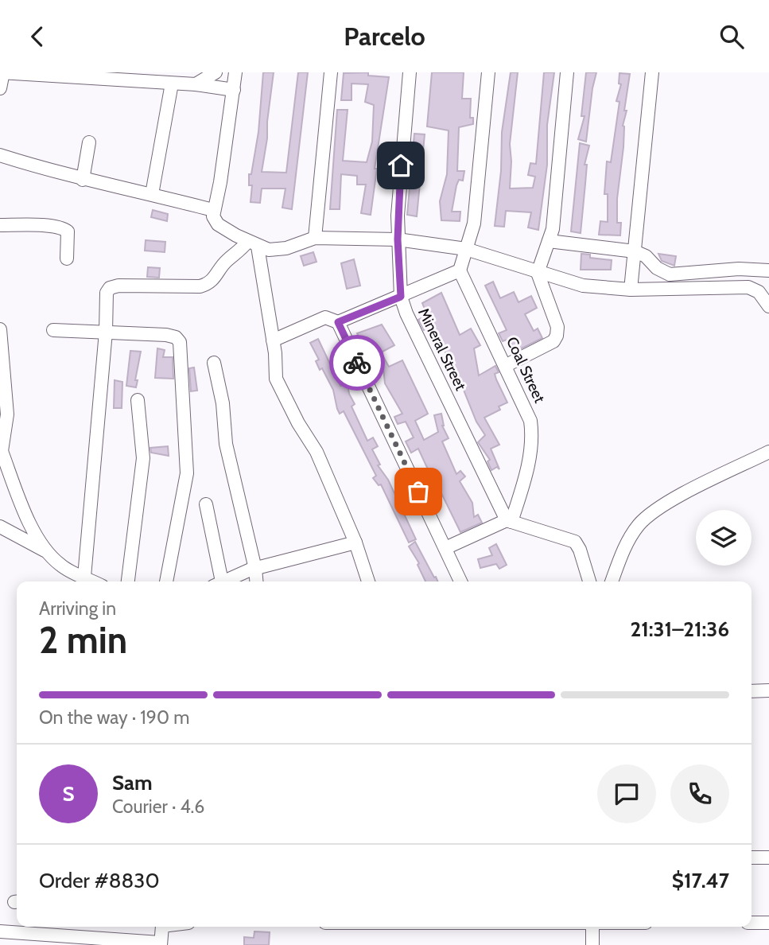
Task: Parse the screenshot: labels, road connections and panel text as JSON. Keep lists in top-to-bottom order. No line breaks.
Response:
{"streets":{"street":["Mineral Street","Coal Street"]},"crossings":[["Mineral Street","Coal Street"]],"page":{"header":"Parcelo","heading":["2 min","Arriving in","21:31–21:36"],"panel":["Sam","Courier · 4.6","Order #8830","$17.47"],"bar":"On the way · 190 m","round":"S"}}
